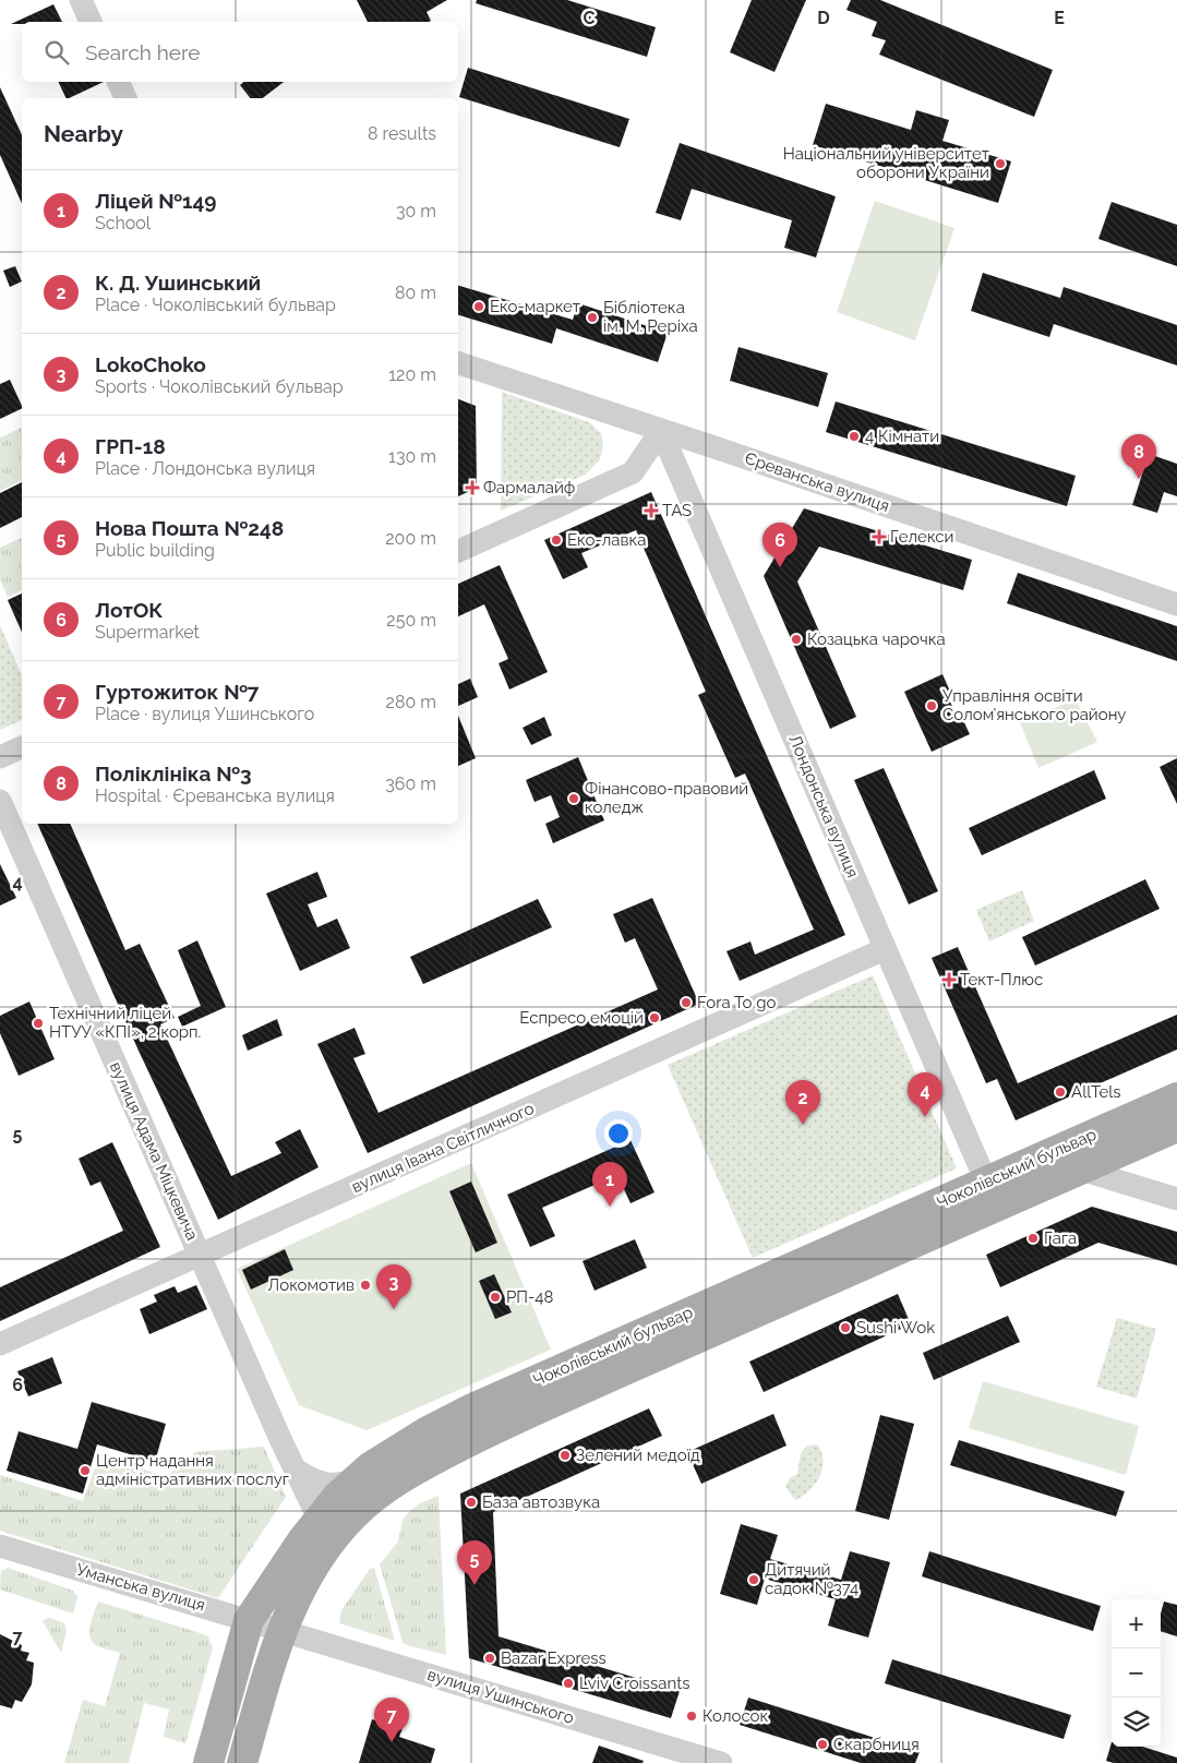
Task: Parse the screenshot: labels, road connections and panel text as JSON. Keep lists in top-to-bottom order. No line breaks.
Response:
{"streets":{"main road":["Чоколівський бульвар"],"street":["Єреванська вулиця","Лондонська вулиця","вулиця Івана Світличного","вулиця Адама Міцкевича","Уманська вулиця","вулиця Ушинського"]},"crossings":[["Єреванська вулиця","Лондонська вулиця"],["Лондонська вулиця","вулиця Івана Світличного"],["Лондонська вулиця","Чоколівський бульвар"],["вулиця Івана Світличного","вулиця Адама Міцкевича"],["вулиця Адама Міцкевича","Чоколівський бульвар"],["Чоколівський бульвар","Уманська вулиця"],["Чоколівський бульвар","вулиця Ушинського"],["Уманська вулиця","вулиця Ушинського"]],"places":{"other":["Національний університет оборони України","Еко-маркет","Бібліотека ім. М. Реріха","4 Кімнати","Еко-лавка","Козацька чарочка","Управління освіти Солом’янського району","Фінансово-правовий коледж","Fora To go","Еспресо емоцій","Технічний ліцей НТУУ «КПІ», 2 корп.","AllTels","Гага","Локомотив","РП-48","Sushi Wok","Зелений медоїд","Центр надання адміністративних послуг","База автозвука","Дитячий садок №374","Bazar Express","Lviv Croissants","Колосок","Скарбниця"],"health":["Фармалайф","TAS","Гелекси","Тект-Плюс"]},"page":{"search":"Search here","heading":["Nearby","8 results"],"list":[{"mark":"1","name":"Ліцей №149","note":"School","value":"30 m"},{"mark":"2","name":"К. Д. Ушинський","note":"Place · Чоколівський бульвар","value":"80 m"},{"mark":"3","name":"LokoChoko","note":"Sports · Чоколівський бульвар","value":"120 m"},{"mark":"4","name":"ГРП-18","note":"Place · Лондонська вулиця","value":"130 m"},{"mark":"5","name":"Нова Пошта №248","note":"Public building","value":"200 m"},{"mark":"6","name":"ЛотОК","note":"Supermarket","value":"250 m"},{"mark":"7","name":"Гуртожиток №7","note":"Place · вулиця Ушинського","value":"280 m"},{"mark":"8","name":"Поліклініка №3","note":"Hospital · Єреванська вулиця","value":"360 m"}],"pins":["8","6","4","2","1","3","5","7"],"map_buttons":["+","−"]},"grid":{"columns":["C","D","E"],"rows":["4","5","6","7"]}}
